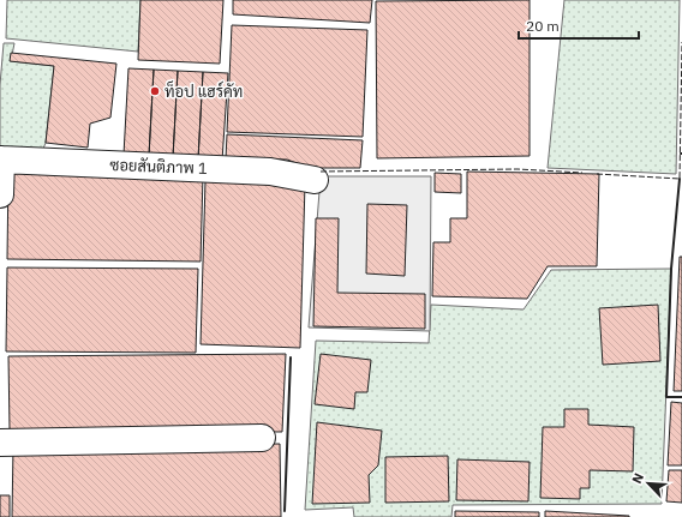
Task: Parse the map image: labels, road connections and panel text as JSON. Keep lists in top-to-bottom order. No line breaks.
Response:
{"streets":{"street":["ซอยสันติภาพ 1"]},"places":["ท็อป แฮร์คัท"],"scale_bar":"20 m","north":"top left"}
